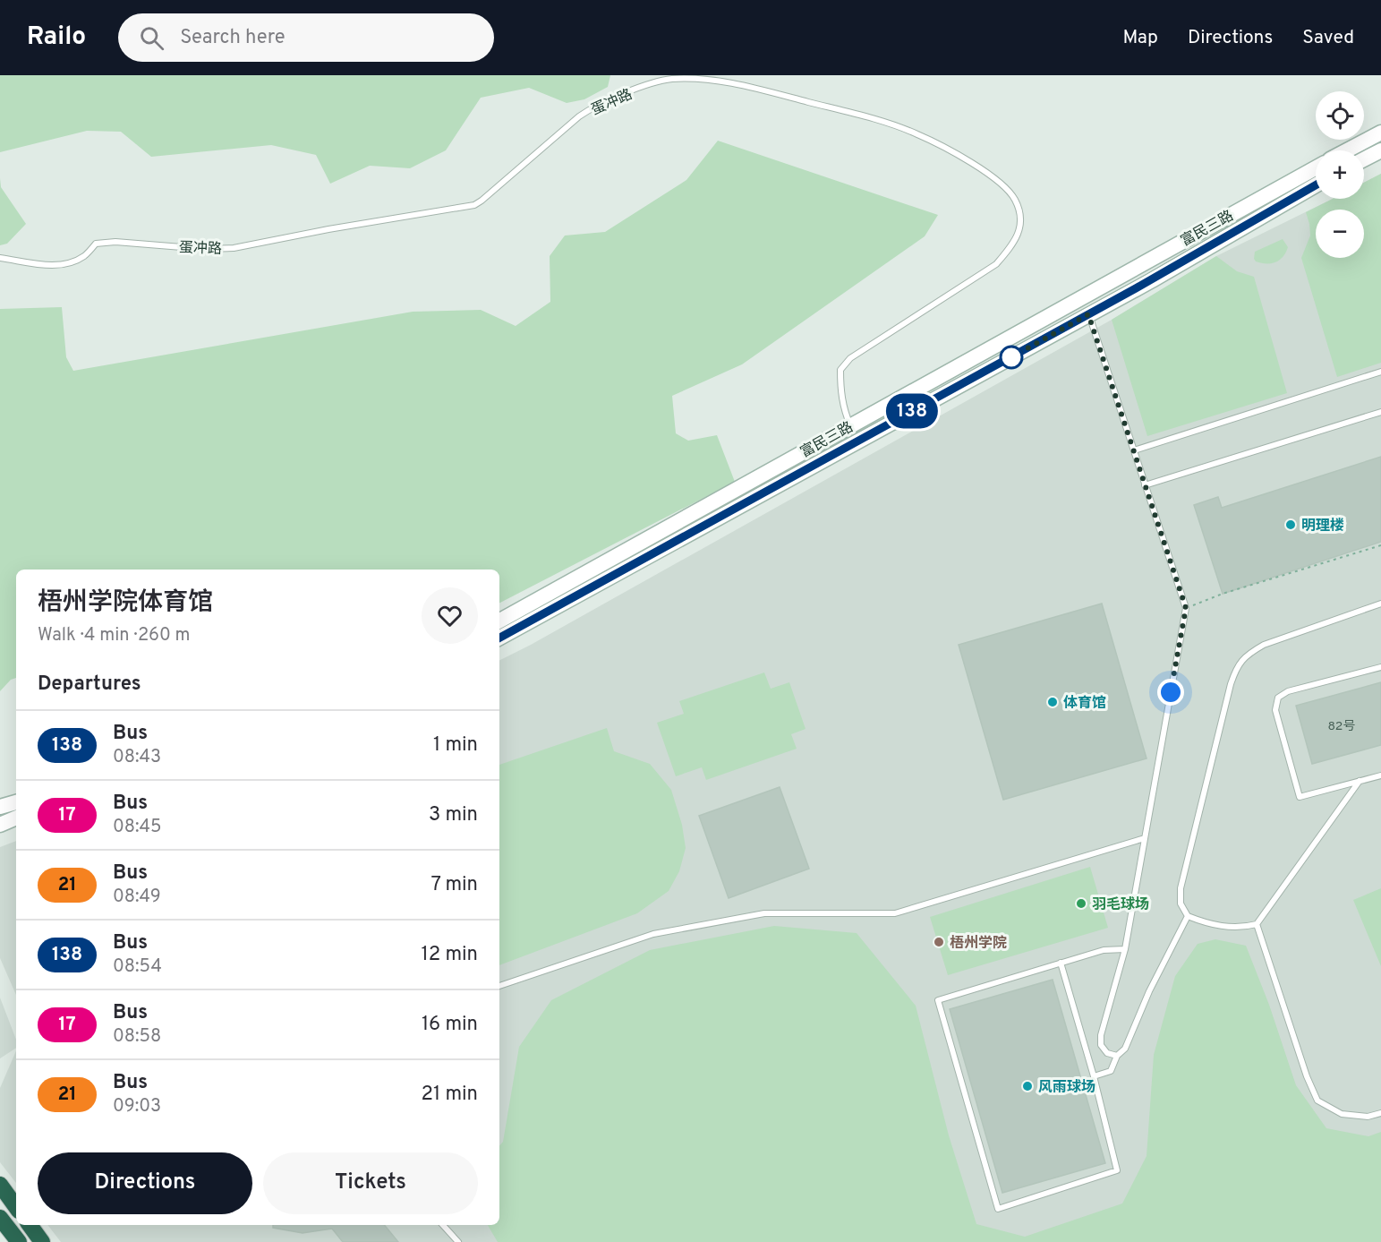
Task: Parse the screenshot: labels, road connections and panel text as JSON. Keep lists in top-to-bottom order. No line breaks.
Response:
{"streets":{"main road":["富民三路"],"lane":["蛋冲路"]},"crossings":[["蛋冲路","富民三路"]],"places":["明理楼","体育馆","羽毛球场","梧州学院","风雨球场"],"lines":["bus line 138"],"house_numbers":["82号"],"page":{"header":"Railo","search":"Search here","nav":["Map","Directions","Saved"],"on_map":"138","map_buttons":["+","−"],"heading":[["梧州学院体育馆","Walk · 4 min · 260 m"],"Departures"],"list":[{"mark":"138","name":"Bus","note":"08:43","value":"1 min"},{"mark":"17","name":"Bus","note":"08:45","value":"3 min"},{"mark":"21","name":"Bus","note":"08:49","value":"7 min"},{"mark":"138","name":"Bus","note":"08:54","value":"12 min"},{"mark":"17","name":"Bus","note":"08:58","value":"16 min"},{"mark":"21","name":"Bus","note":"09:03","value":"21 min"}],"buttons":["Directions","Tickets"]}}
